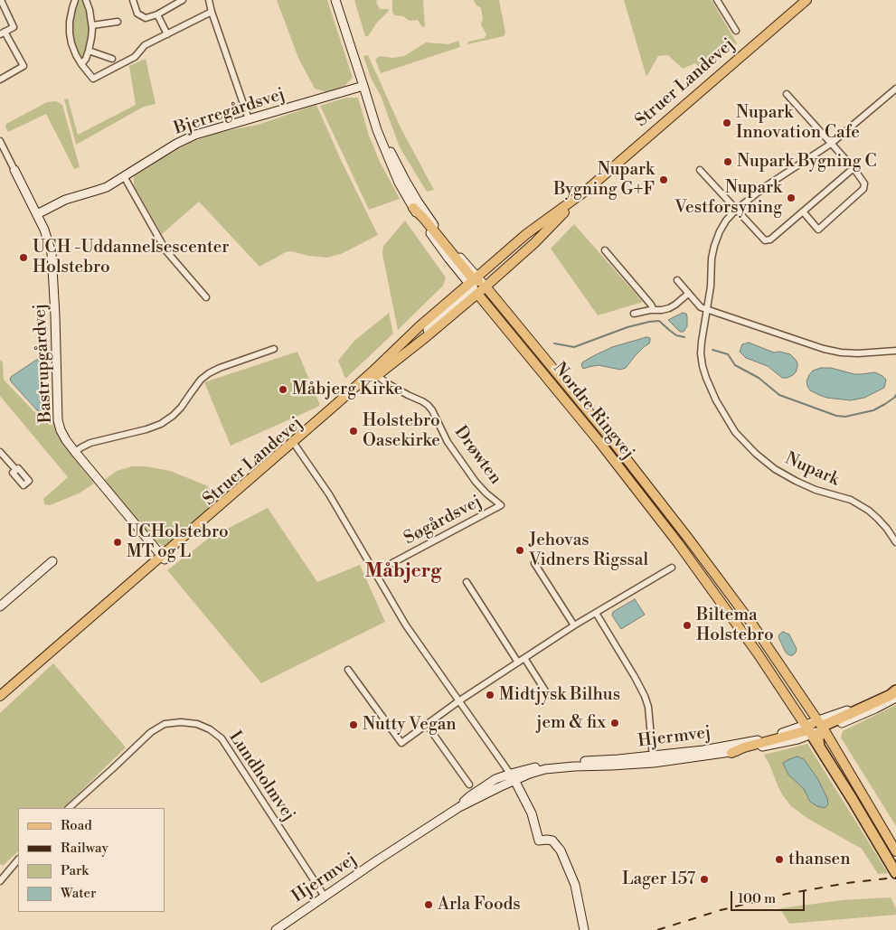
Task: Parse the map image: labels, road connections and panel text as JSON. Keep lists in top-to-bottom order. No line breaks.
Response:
{"streets":{"main road":["Struer Landevej","Nordre Ringvej"],"street":["Bjerregårdsvej","Bastrupgårdvej","Drøwten","Nupark","Søgårdsvej","Hjermvej","Lundholmvej"]},"crossings":[["Struer Landevej","Bastrupgårdvej"],["Struer Landevej","Nordre Ringvej"],["Struer Landevej","Drøwten"],["Bjerregårdsvej","Bastrupgårdvej"],["Bjerregårdsvej","Nordre Ringvej"],["Nordre Ringvej","Hjermvej"],["Drøwten","Søgårdsvej"],["Hjermvej","Lundholmvej"]],"districts":["Måbjerg"],"places":["Nupark Innovation Cafe","Nupark Bygning C","Nupark Bygning G+F","Nupark Vestforsyning","UCH -Uddannelsescenter Holstebro","Måbjerg Kirke","Holstebro Oasekirke","UCHolstebro MT og L","Jehovas Vidners Rigssal","Biltema Holstebro","Midtjysk Bilhus","jem & fix","Nutty Vegan","thansen","Lager 157","Arla Foods"],"legend":["Road","Railway","Park","Water"],"scale_bar":"100 m"}
